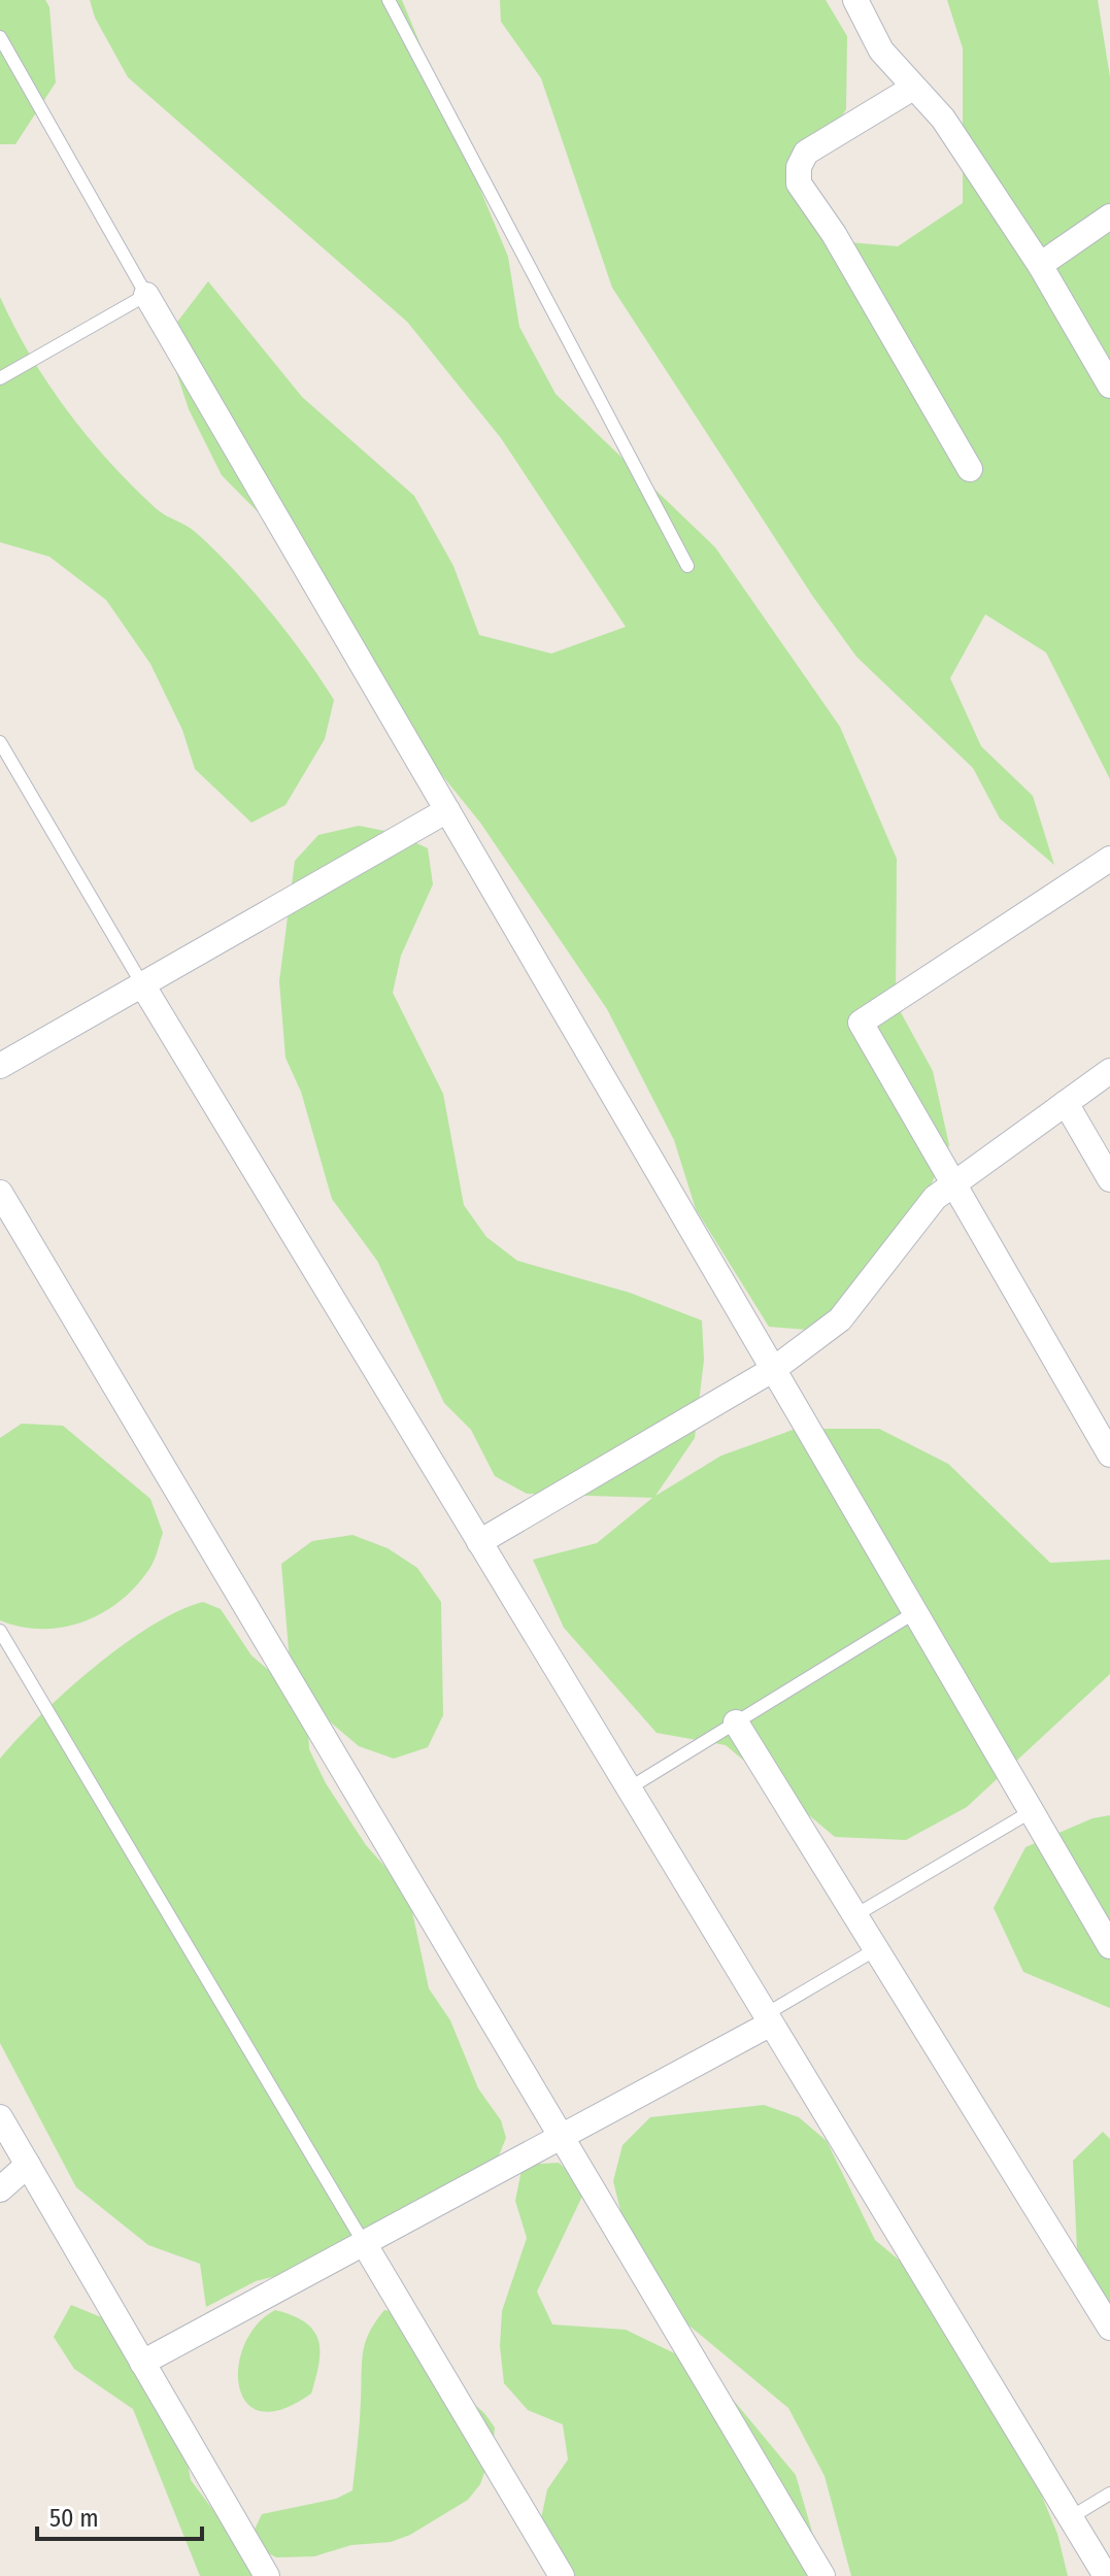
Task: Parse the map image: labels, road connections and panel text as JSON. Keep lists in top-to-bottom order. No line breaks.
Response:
{"scale_bar":"50 m"}
